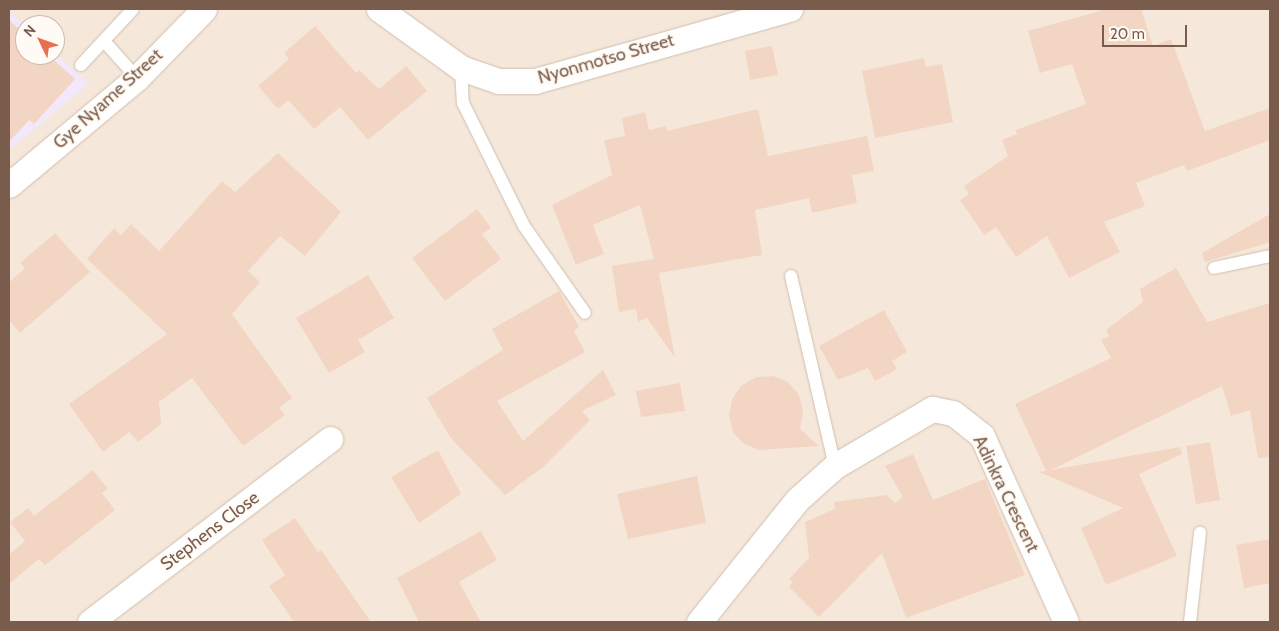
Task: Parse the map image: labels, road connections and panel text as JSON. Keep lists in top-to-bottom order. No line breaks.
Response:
{"streets":{"street":["Nyonmotso Street","Gye Nyame Street","Adinkra Crescent","Stephens Close"]},"scale_bar":"20 m","north":"top left"}
